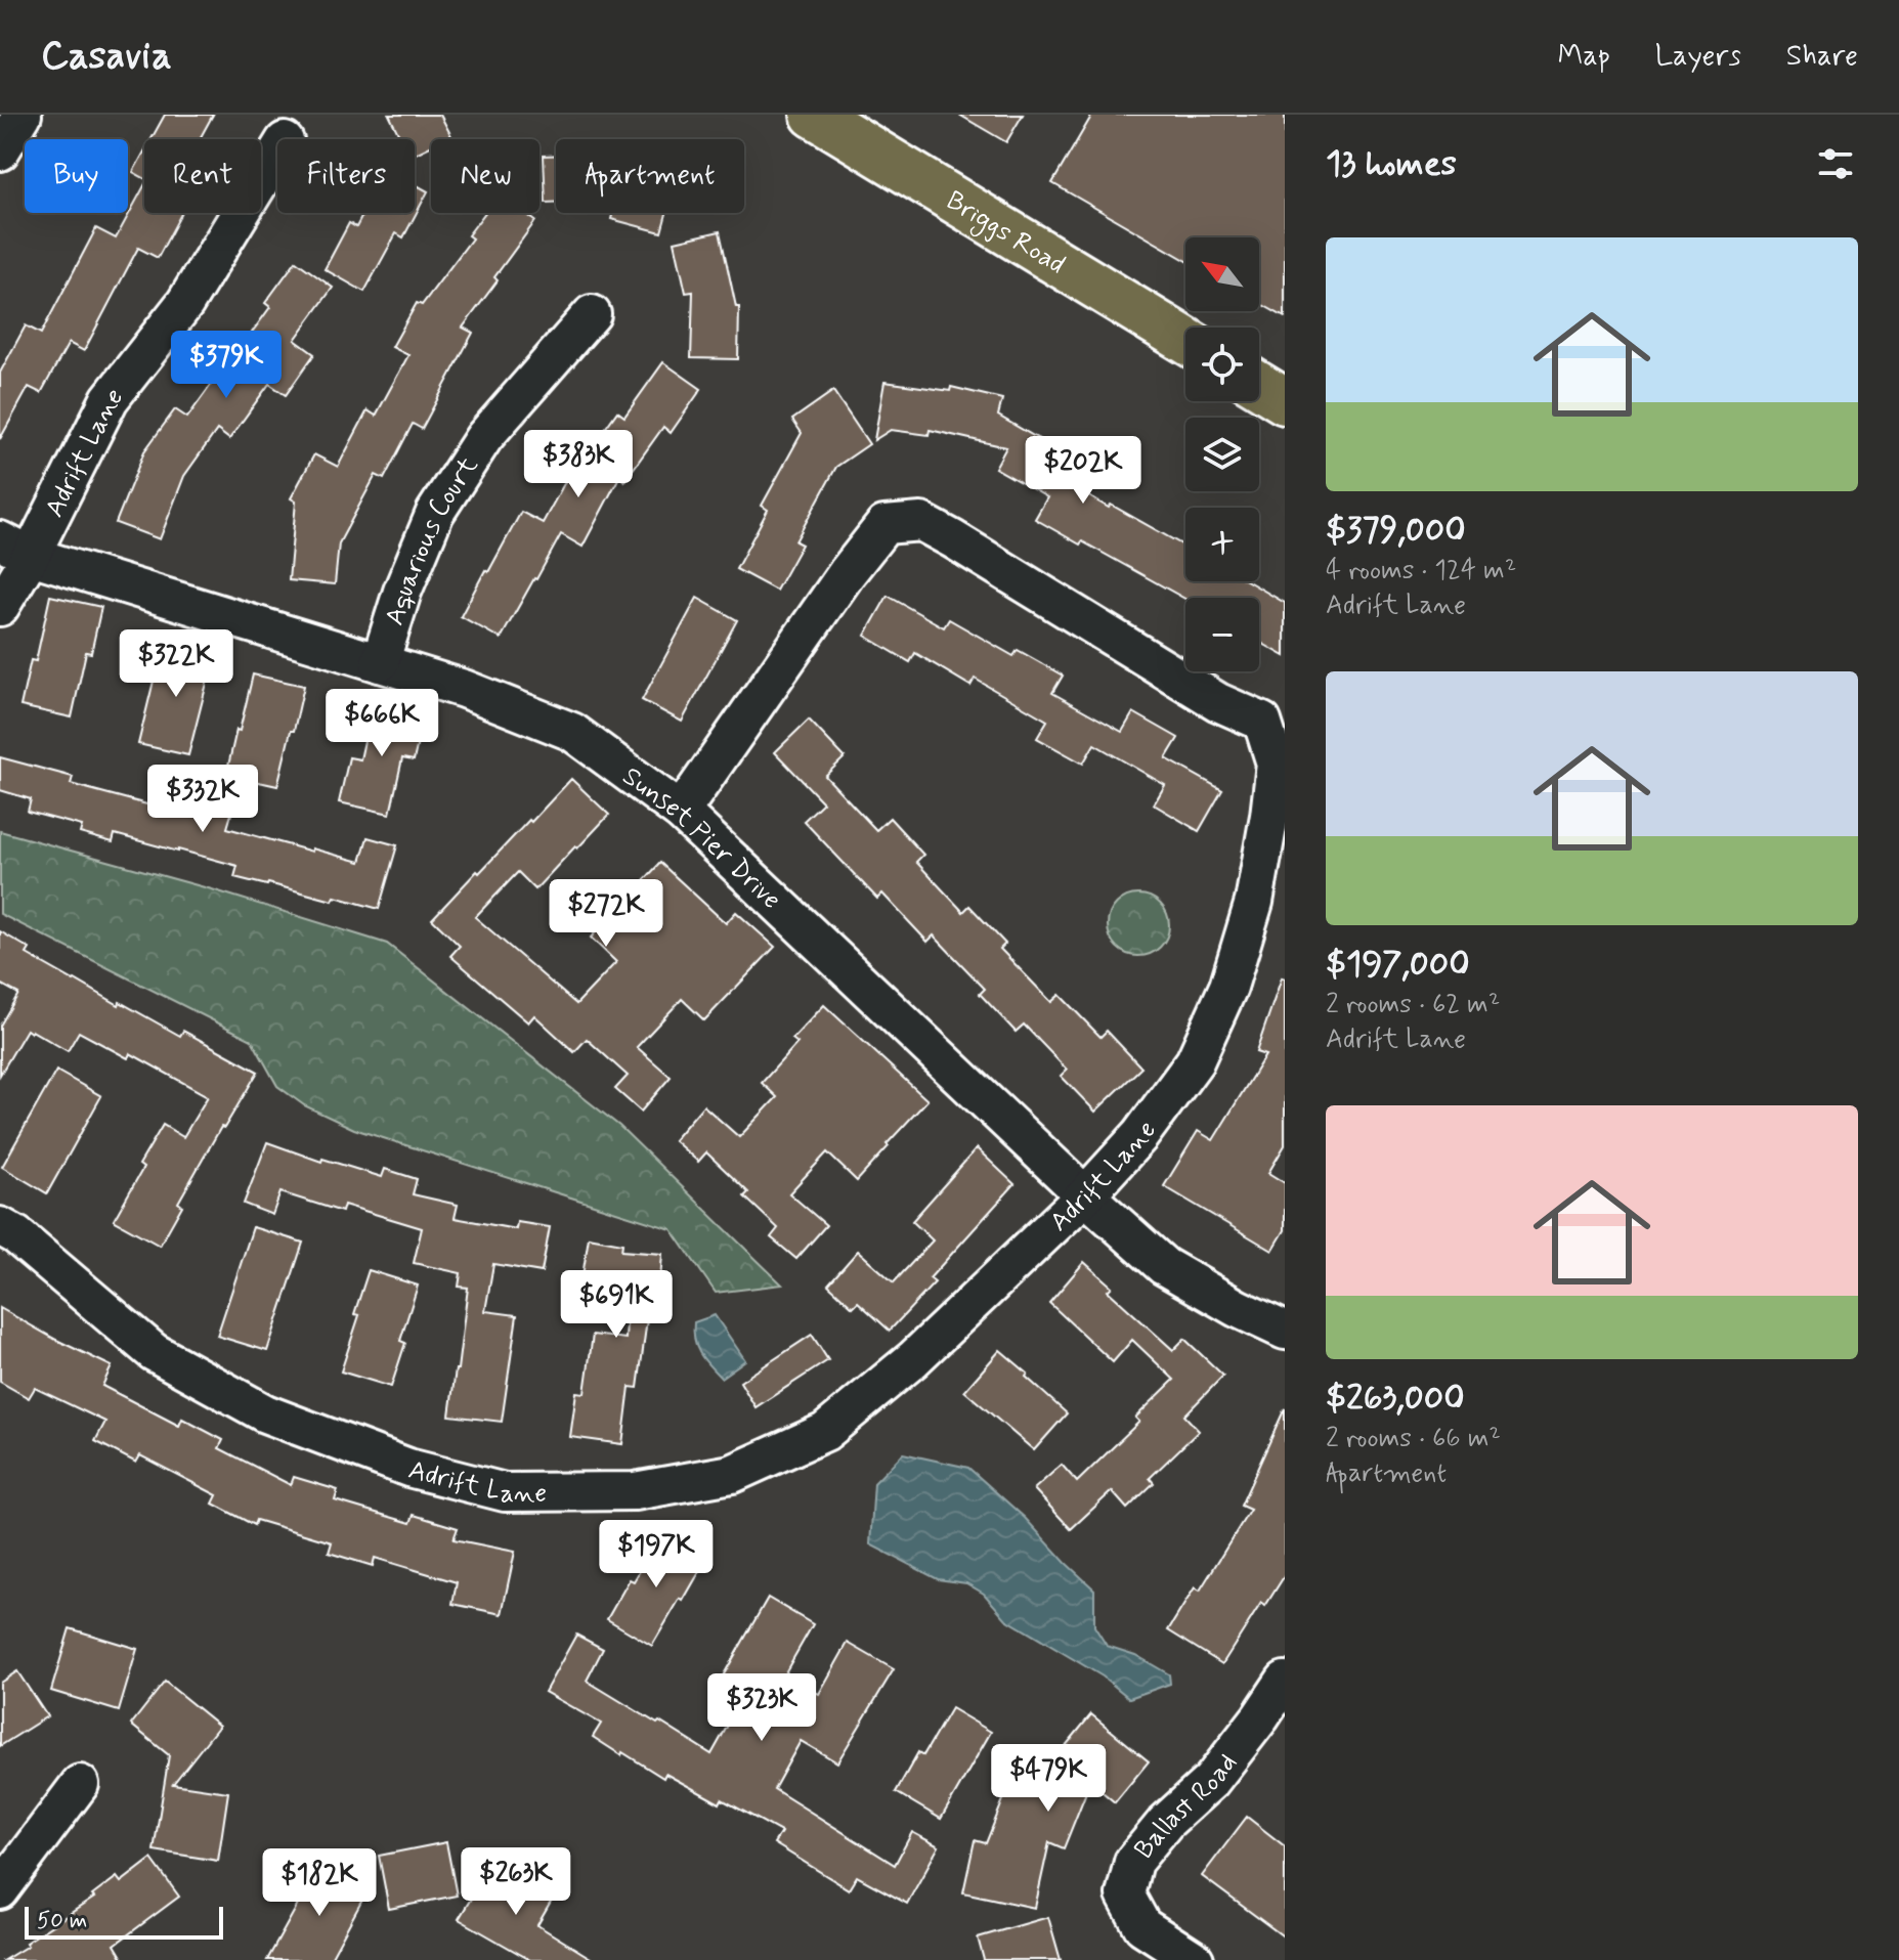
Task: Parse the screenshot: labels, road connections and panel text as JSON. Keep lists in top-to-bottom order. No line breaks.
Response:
{"streets":{"main road":["Briggs Road"],"street":["Adrift Lane","Aquarious Court","Sunset Pier Drive","Ballast Road"]},"crossings":[["Adrift Lane","Sunset Pier Drive"],["Aquarious Court","Sunset Pier Drive"]],"scale_bar":"50 m","north":"top left","page":{"header":"Casavia","nav":["Map","Layers","Share"],"heading":"13 homes","chip":["Buy","Rent","Filters","New","Apartment"],"list":[{"name":"$379,000","note":"4 rooms · 124 m² · Adrift Lane"},{"name":"$197,000","note":"2 rooms · 62 m² · Adrift Lane"},{"name":"$263,000","note":"2 rooms · 66 m² · Apartment"}],"map_buttons":["+","−"],"price":["$379K","$383K","$202K","$322K","$666K","$332K","$272K","$691K","$197K","$323K","$479K","$263K","$182K"],"scale":"50 m"}}
